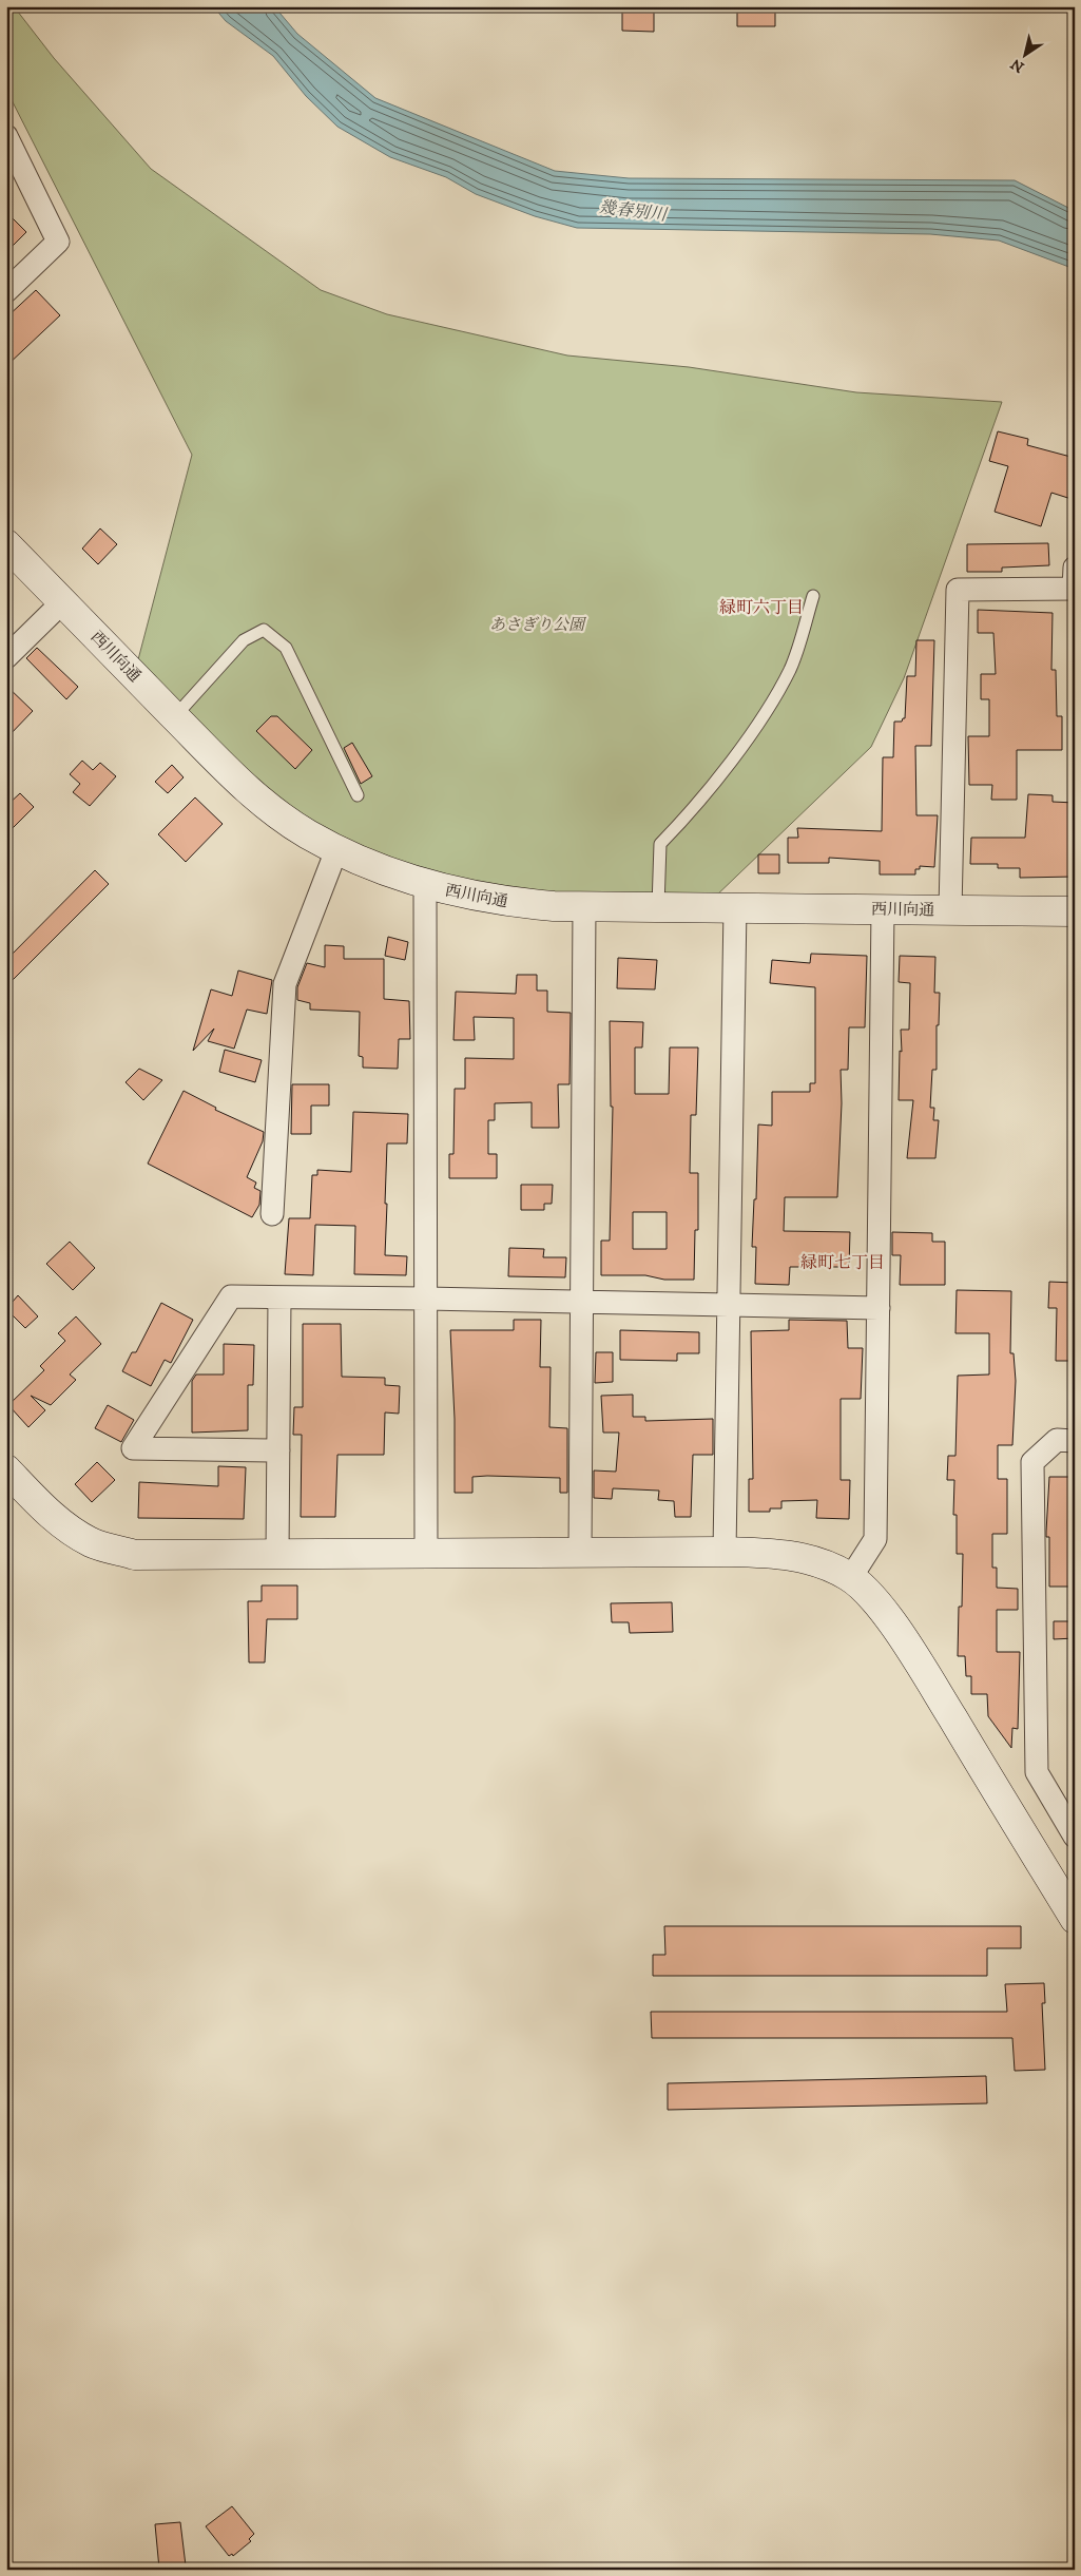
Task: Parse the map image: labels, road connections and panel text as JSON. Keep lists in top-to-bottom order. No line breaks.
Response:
{"streets":{"street":["西川向通"]},"districts":["緑町六丁目","緑町七丁目"],"water":["幾春別川"],"parks":["あさぎり公園"],"north":"bottom left"}
